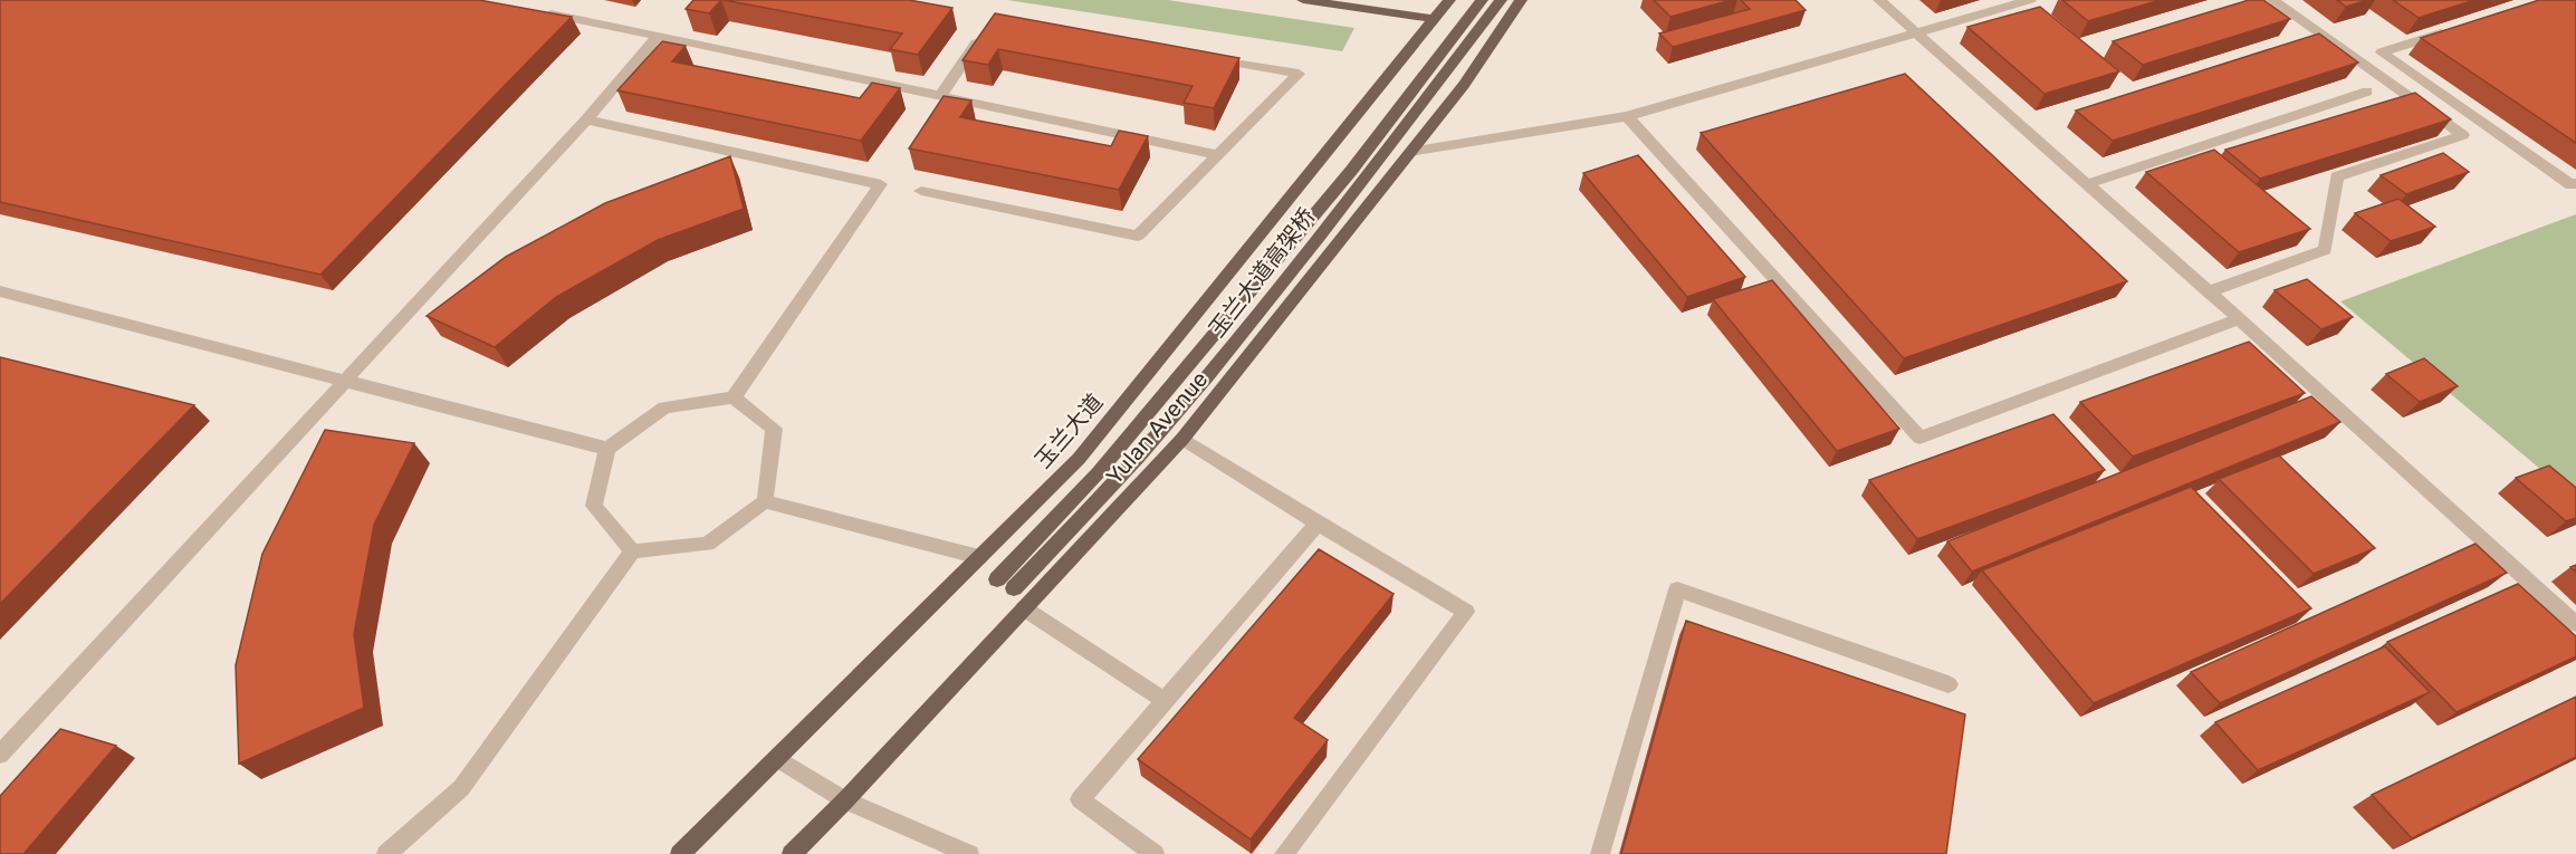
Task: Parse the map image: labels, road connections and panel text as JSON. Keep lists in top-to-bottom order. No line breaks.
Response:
{"streets":{"main road":["玉兰大道高架桥","Yulan Avenue","玉兰大道"]}}
